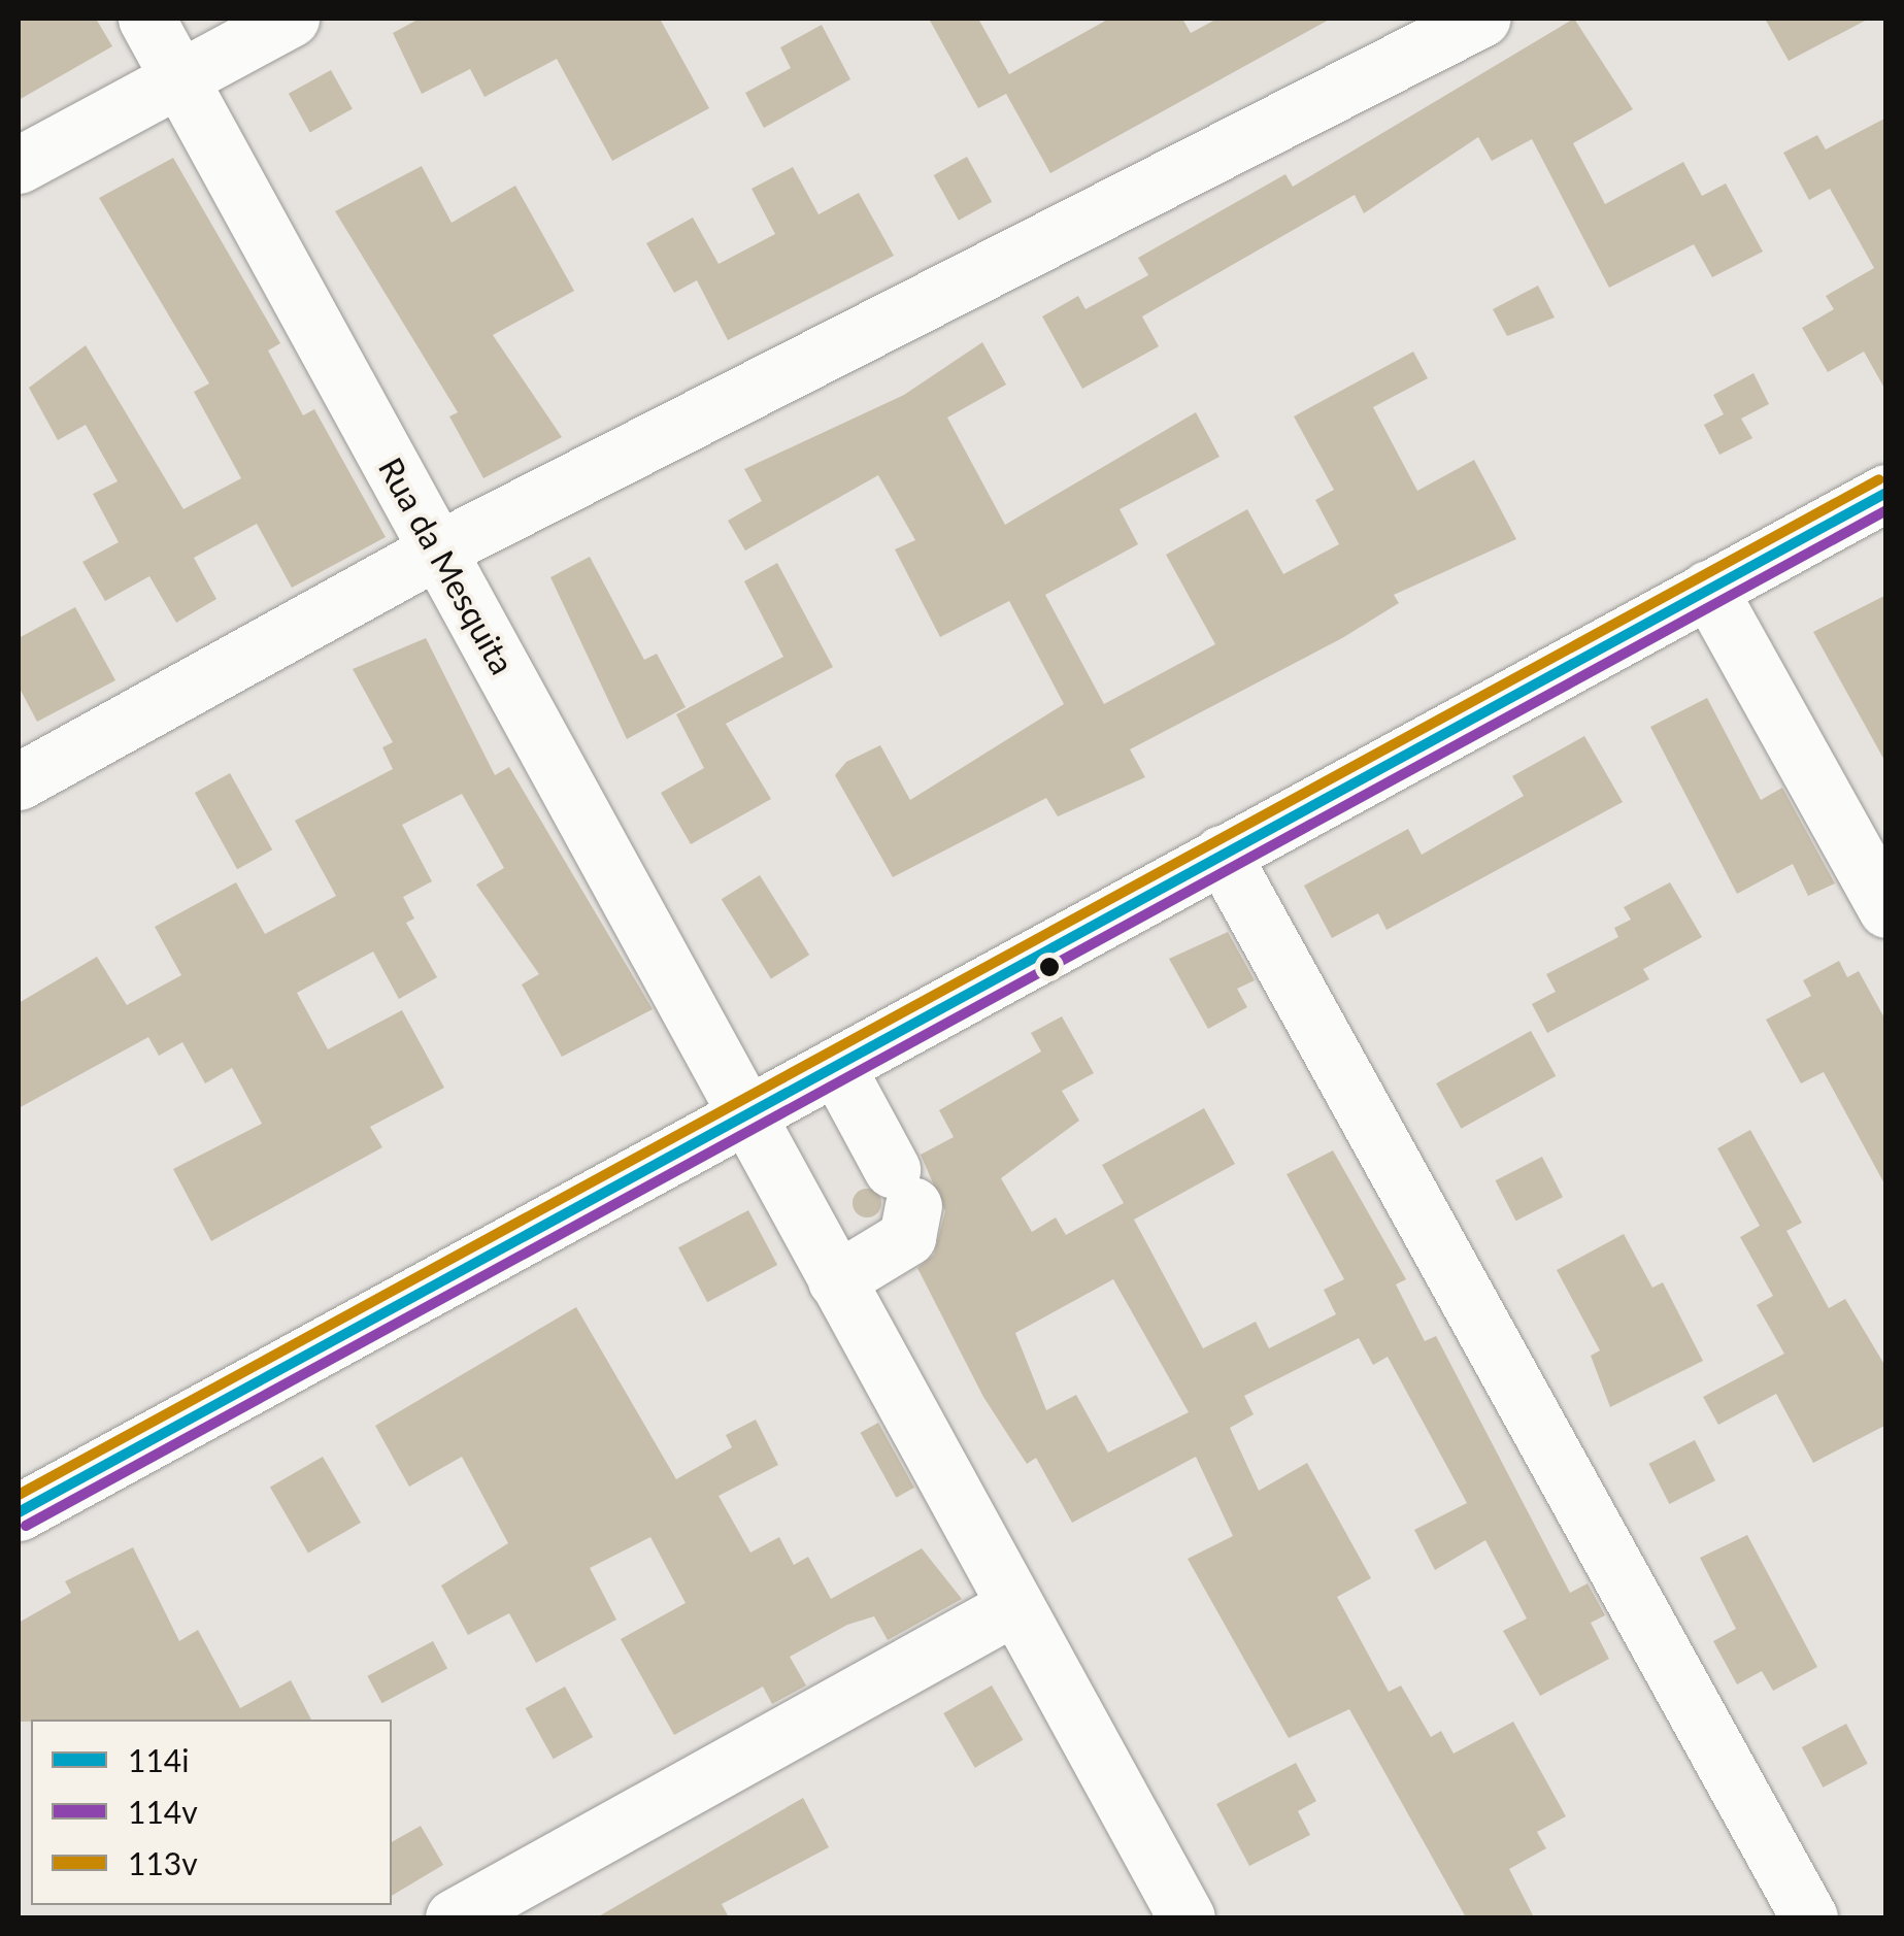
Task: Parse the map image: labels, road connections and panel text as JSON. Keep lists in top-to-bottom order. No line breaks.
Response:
{"streets":{"street":["Rua da Mesquita"]},"lines":["transit line 113v","transit line 114i","transit line 114v"],"legend":["114i","114v","113v"]}
